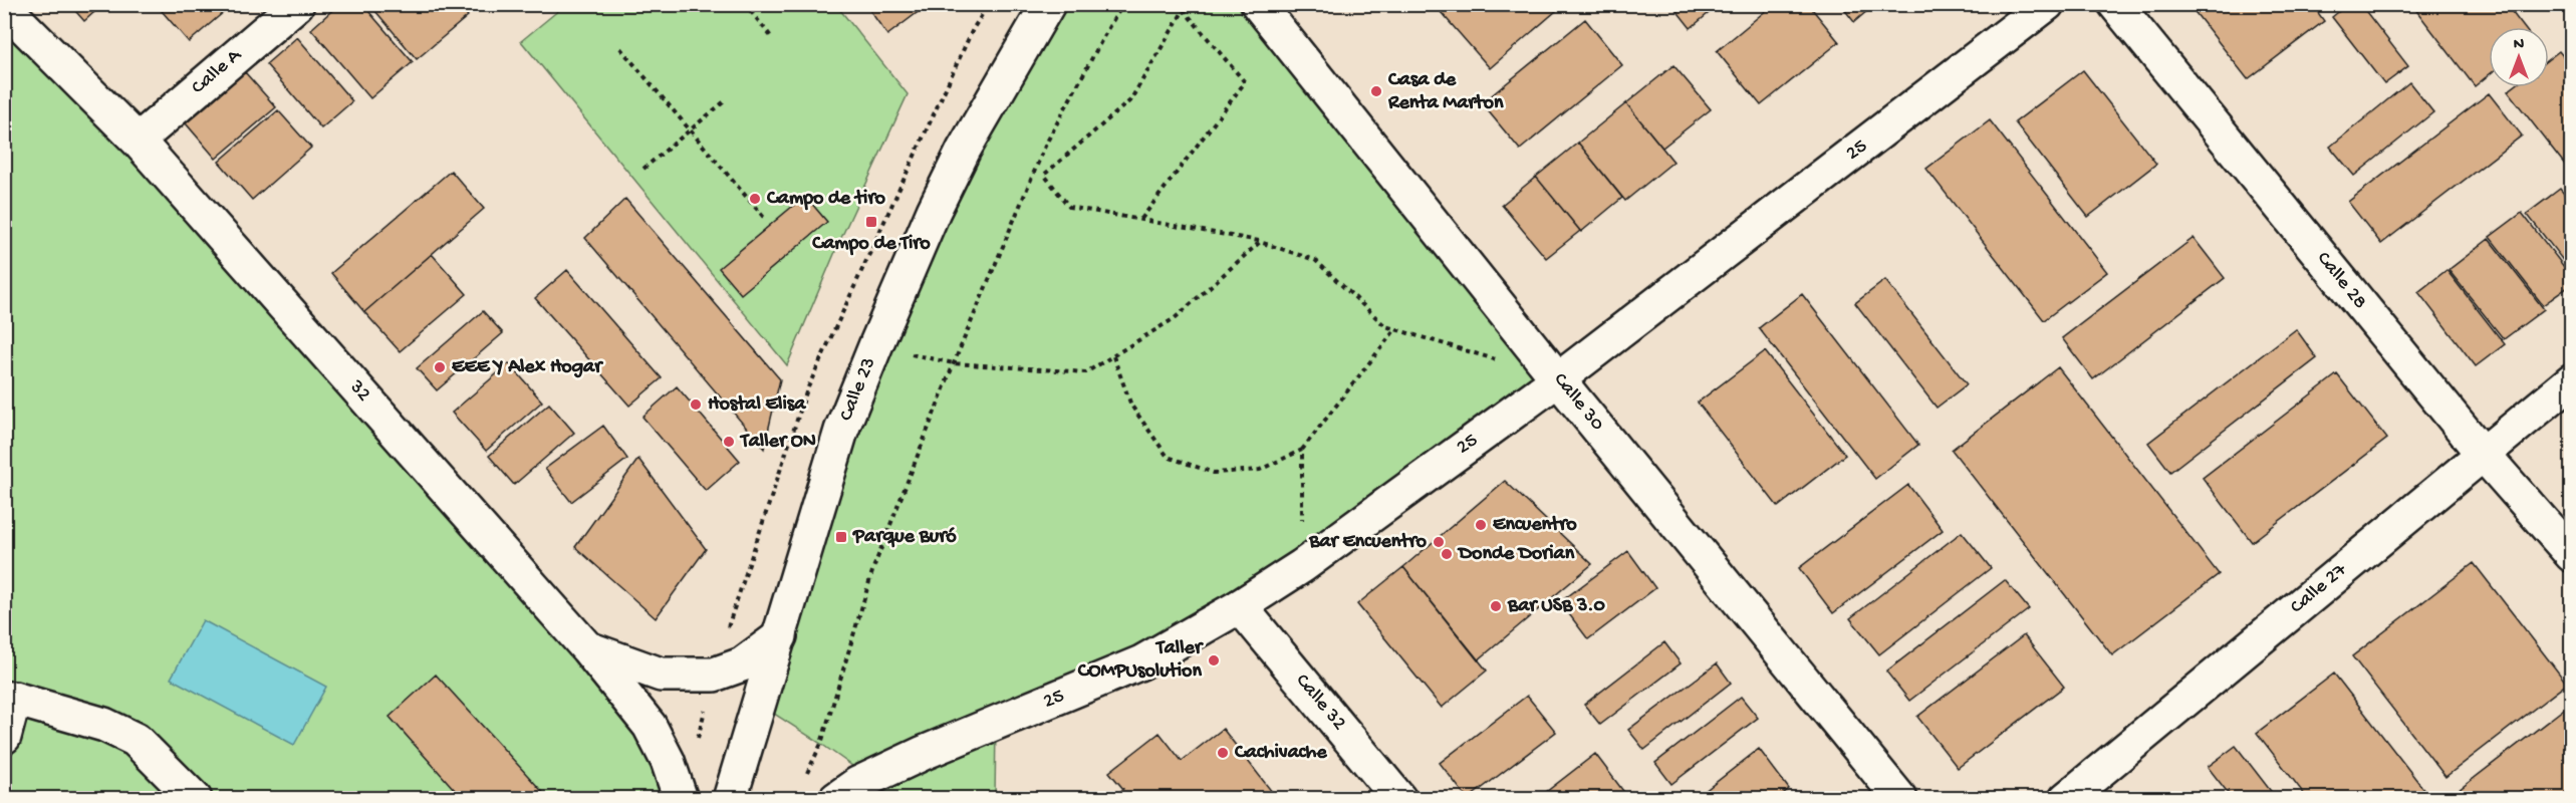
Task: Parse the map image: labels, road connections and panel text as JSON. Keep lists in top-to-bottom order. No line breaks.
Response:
{"streets":{"street":["Calle A","25","Calle 28","Calle 23","32","Calle 30","Calle 27","Calle 32"]},"crossings":[["Calle A","32"],["25","Calle 30"],["25","Calle 32"],["Calle 28","Calle 27"]],"places":{"other":["Casa de Renta Marton","Campo de tiro","EEE Y Alex Hogar","Hostal Elisa","Taller ON","Encuentro","Bar Encuentro","Donde Dorian","Bar USB 3.0","Taller COMPUsolution","Cachivache"],"transit":["Campo de Tiro","Parque Buró"]},"north":"top"}
